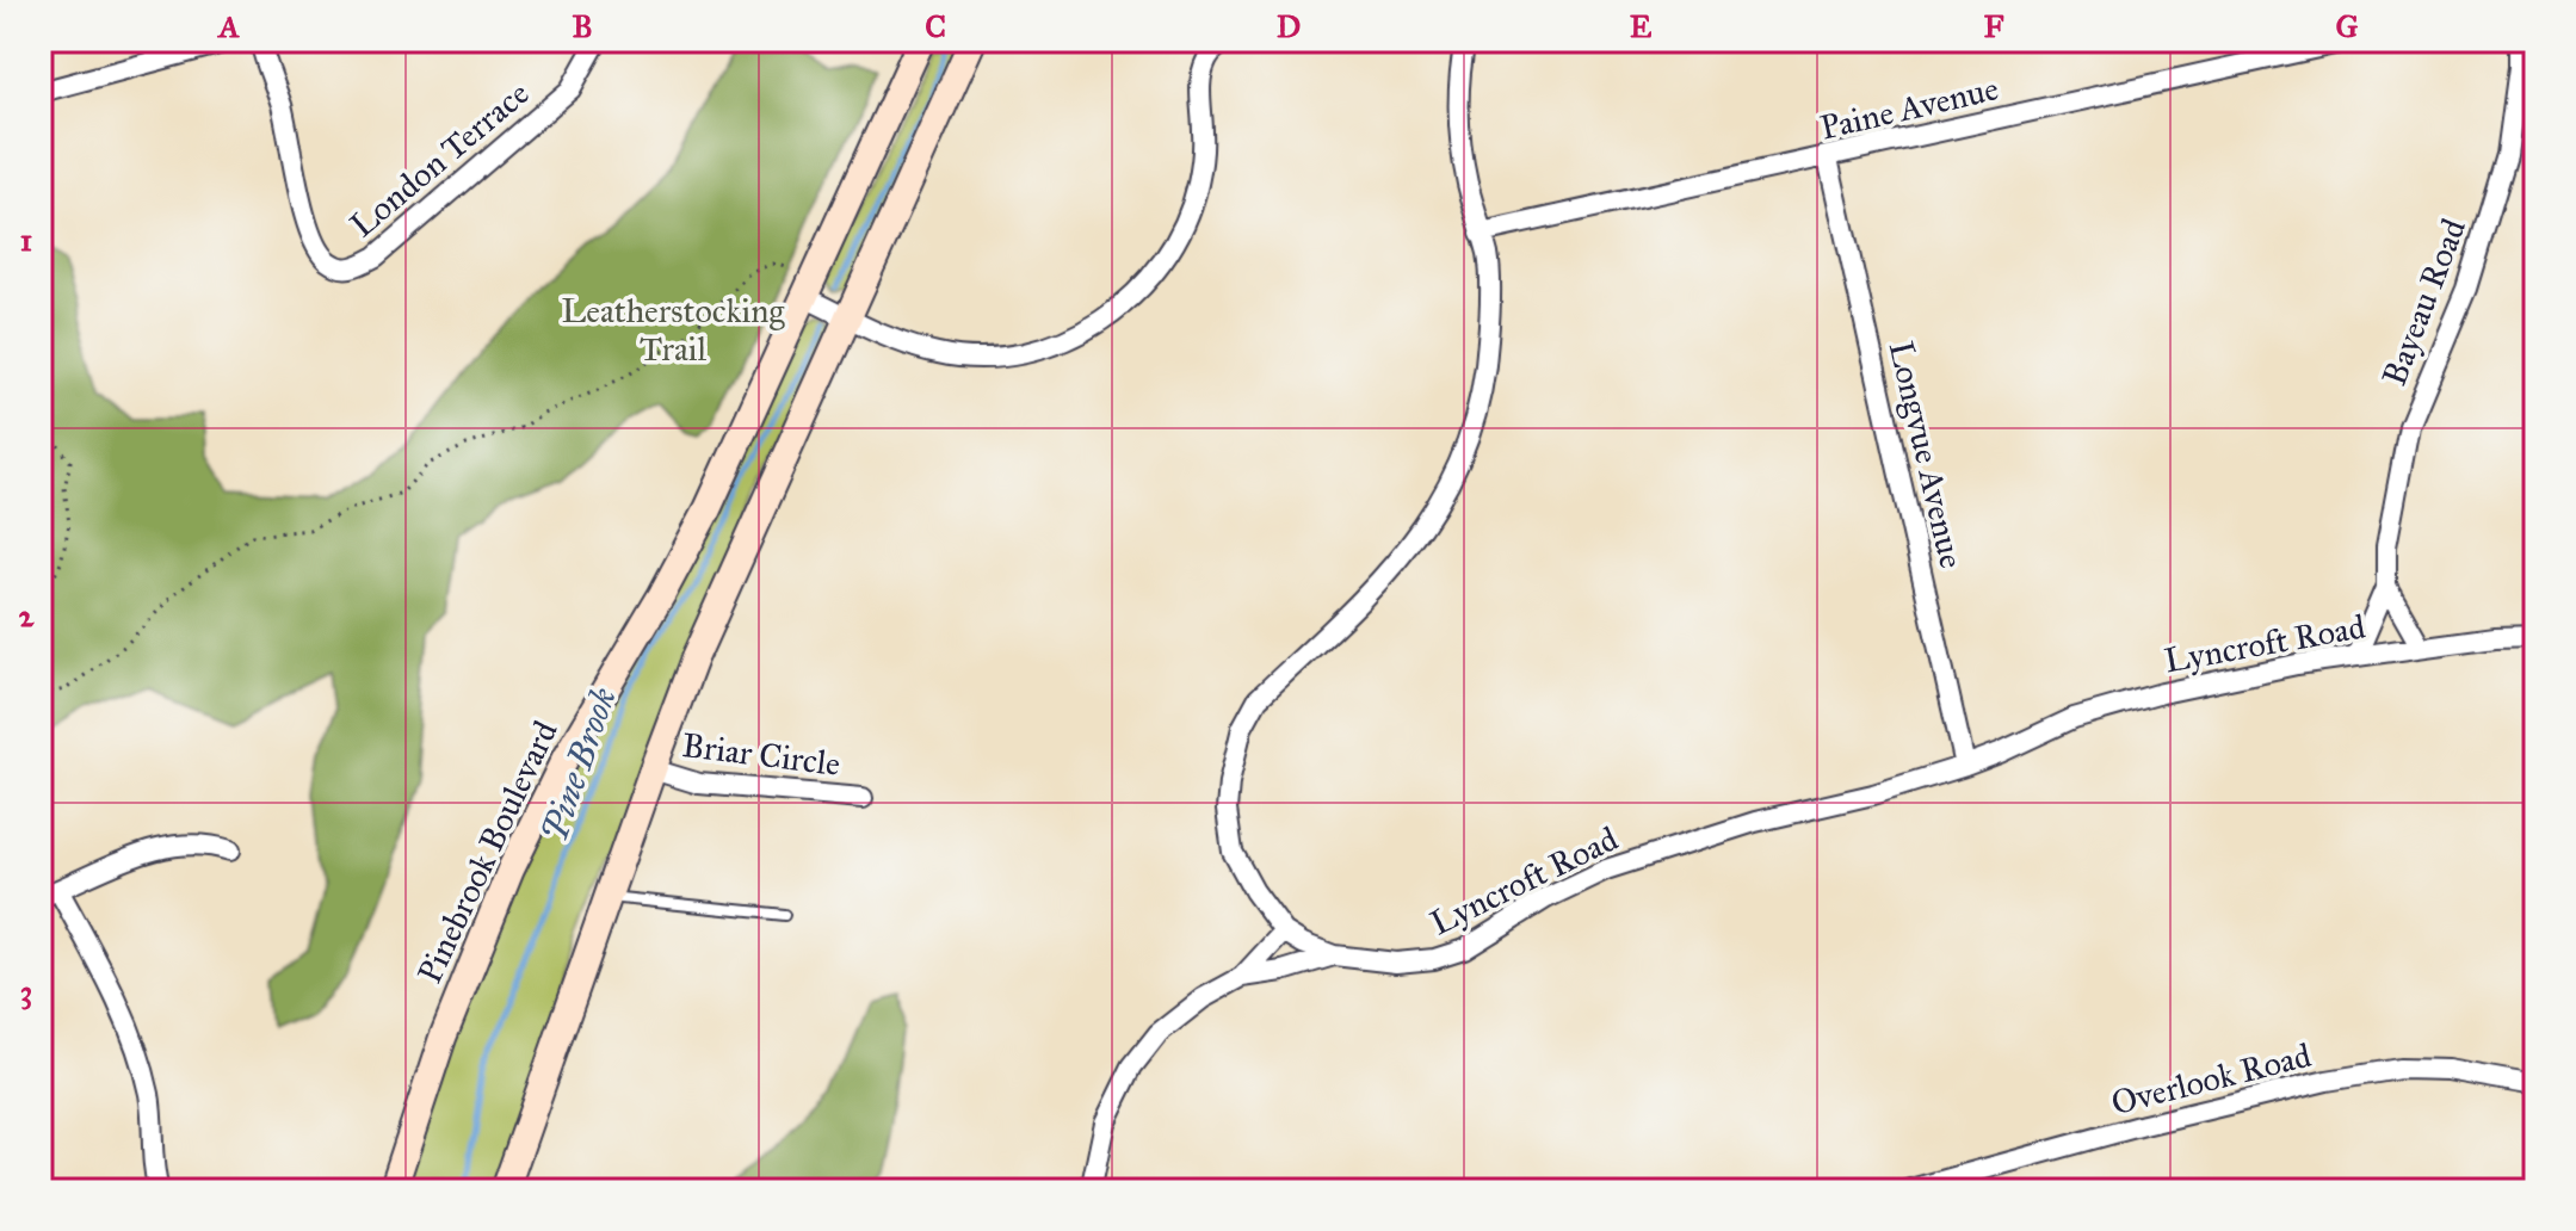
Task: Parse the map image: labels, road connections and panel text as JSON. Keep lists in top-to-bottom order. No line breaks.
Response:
{"streets":{"street":["Paine Avenue","London Terrace","Bayeau Road","Longvue Avenue","Lyncroft Road","Briar Circle","Pinebrook Boulevard","Overlook Road"]},"crossings":[["Paine Avenue","Longvue Avenue"],["Paine Avenue","Lyncroft Road"],["Bayeau Road","Lyncroft Road"],["Longvue Avenue","Lyncroft Road"]],"water":["Pine Brook"],"parks":["Leatherstocking Trail"],"grid":{"columns":["A","B","C","D","E","F","G"],"rows":["1","2","3"]}}
